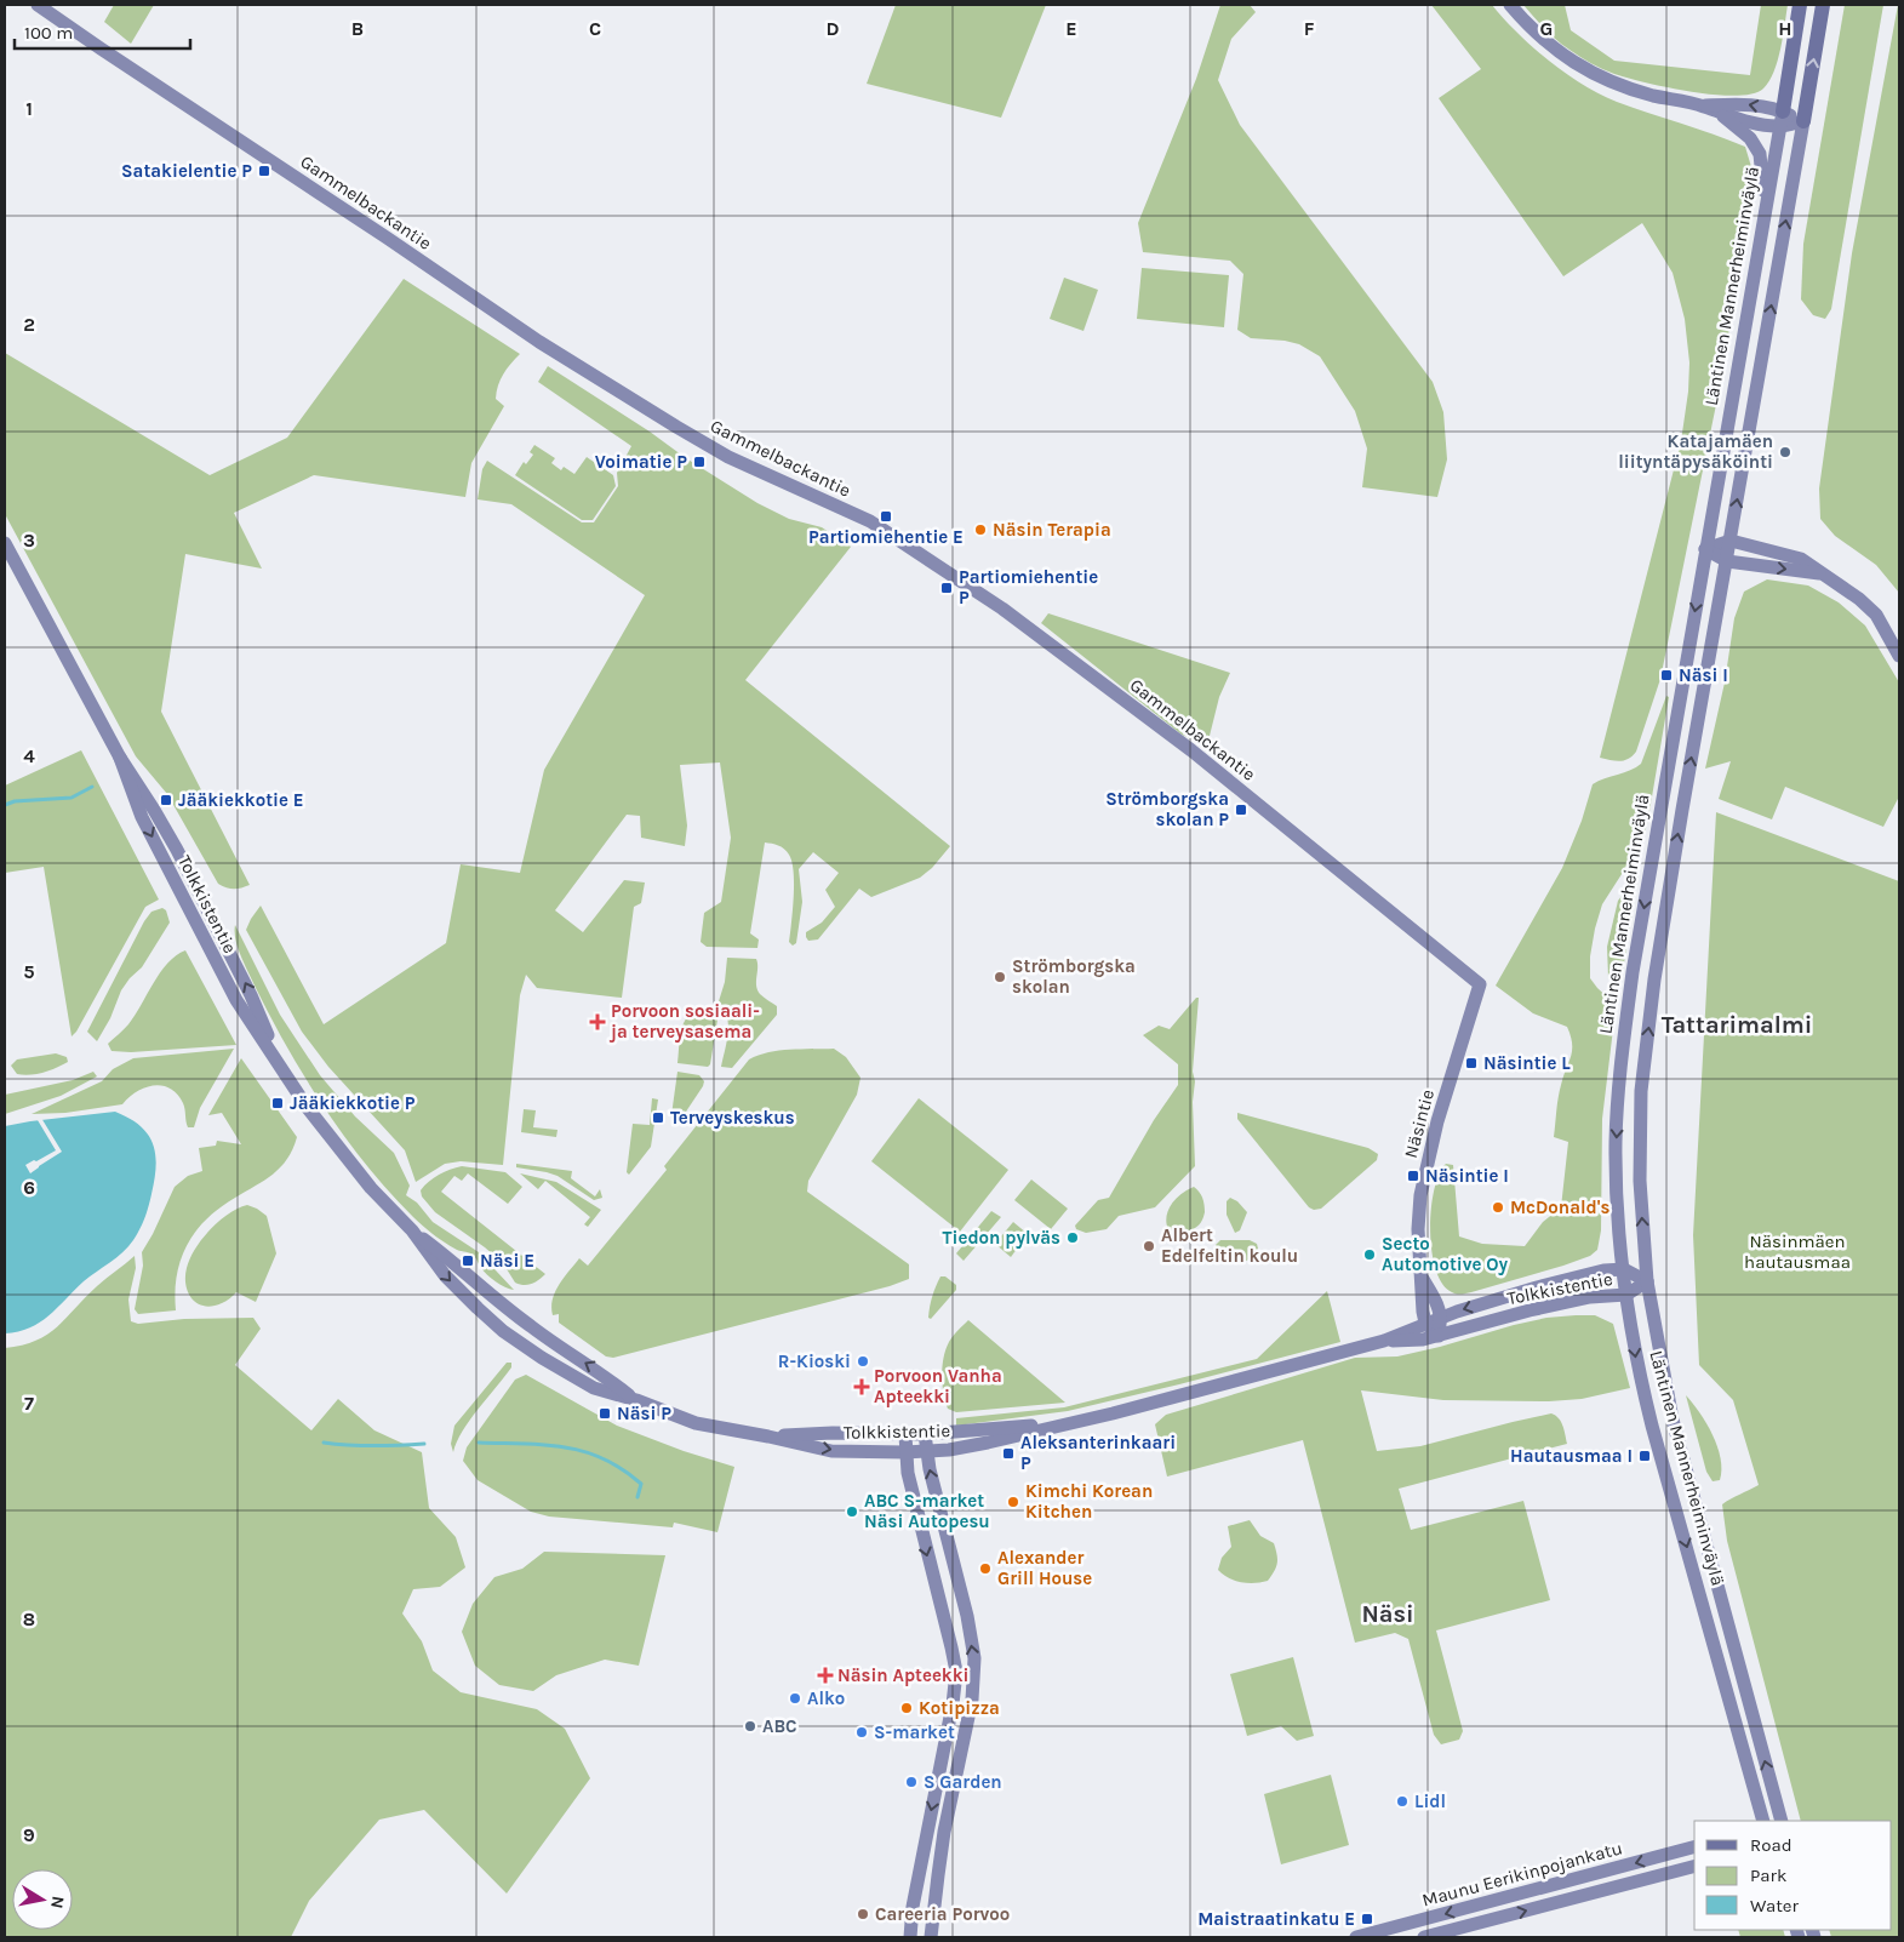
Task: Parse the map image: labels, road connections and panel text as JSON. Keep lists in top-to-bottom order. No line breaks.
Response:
{"streets":{"main road":["Läntinen Mannerheiminväylä"],"street":["Gammelbackantie","Tolkkistentie","Näsintie","Maunu Eerikinpojankatu"]},"crossings":[["Gammelbackantie","Näsintie"],["Läntinen Mannerheiminväylä","Tolkkistentie"],["Tolkkistentie","Näsintie"]],"districts":["Tattarimalmi","Näsi"],"parks":["Näsinmäen hautausmaa"],"places":{"transit":["Satakielentie P","Voimatie P","Partiomiehentie E","Partiomiehentie P","Näsi I","Jääkiekkotie E","Strömborgska skolan P","Näsintie L","Jääkiekkotie P","Terveyskeskus","Näsintie I","Näsi E","Näsi P","Aleksanterinkaari P","Hautausmaa I","Maistraatinkatu E"],"other":["Katajamäen liityntäpysäköinti","Näsin Terapia","Strömborgska skolan","McDonald's","Tiedon pylväs","Albert Edelfeltin koulu","Secto Automotive Oy","R-Kioski","Kimchi Korean Kitchen","ABC S-market Näsi Autopesu","Alexander Grill House","Alko","Kotipizza","ABC","S-market","S Garden","Lidl","Careeria Porvoo"],"health":["Porvoon sosiaali- ja terveysasema","Porvoon Vanha Apteekki","Näsin Apteekki"]},"legend":["Road","Park","Water"],"scale_bar":"100 m","north":"right","grid":{"columns":["B","C","D","E","F","G","H"],"rows":["1","2","3","4","5","6","7","8","9"]}}
